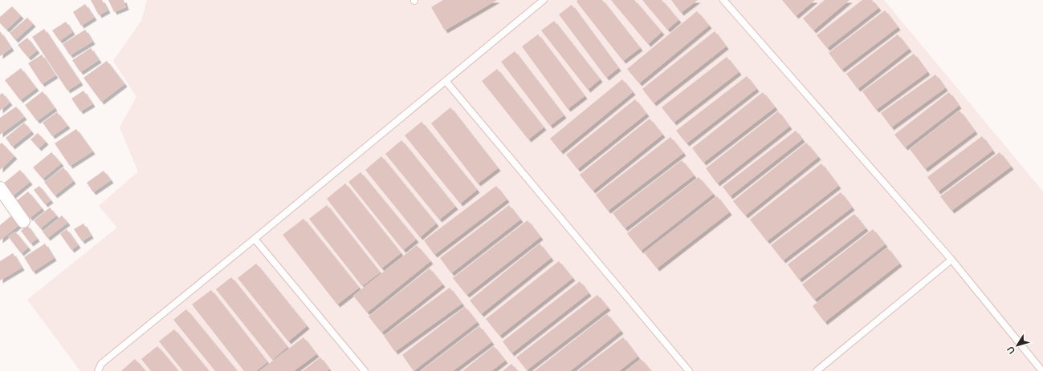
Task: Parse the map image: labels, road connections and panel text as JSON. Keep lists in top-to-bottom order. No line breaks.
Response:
{"north":"bottom left"}
